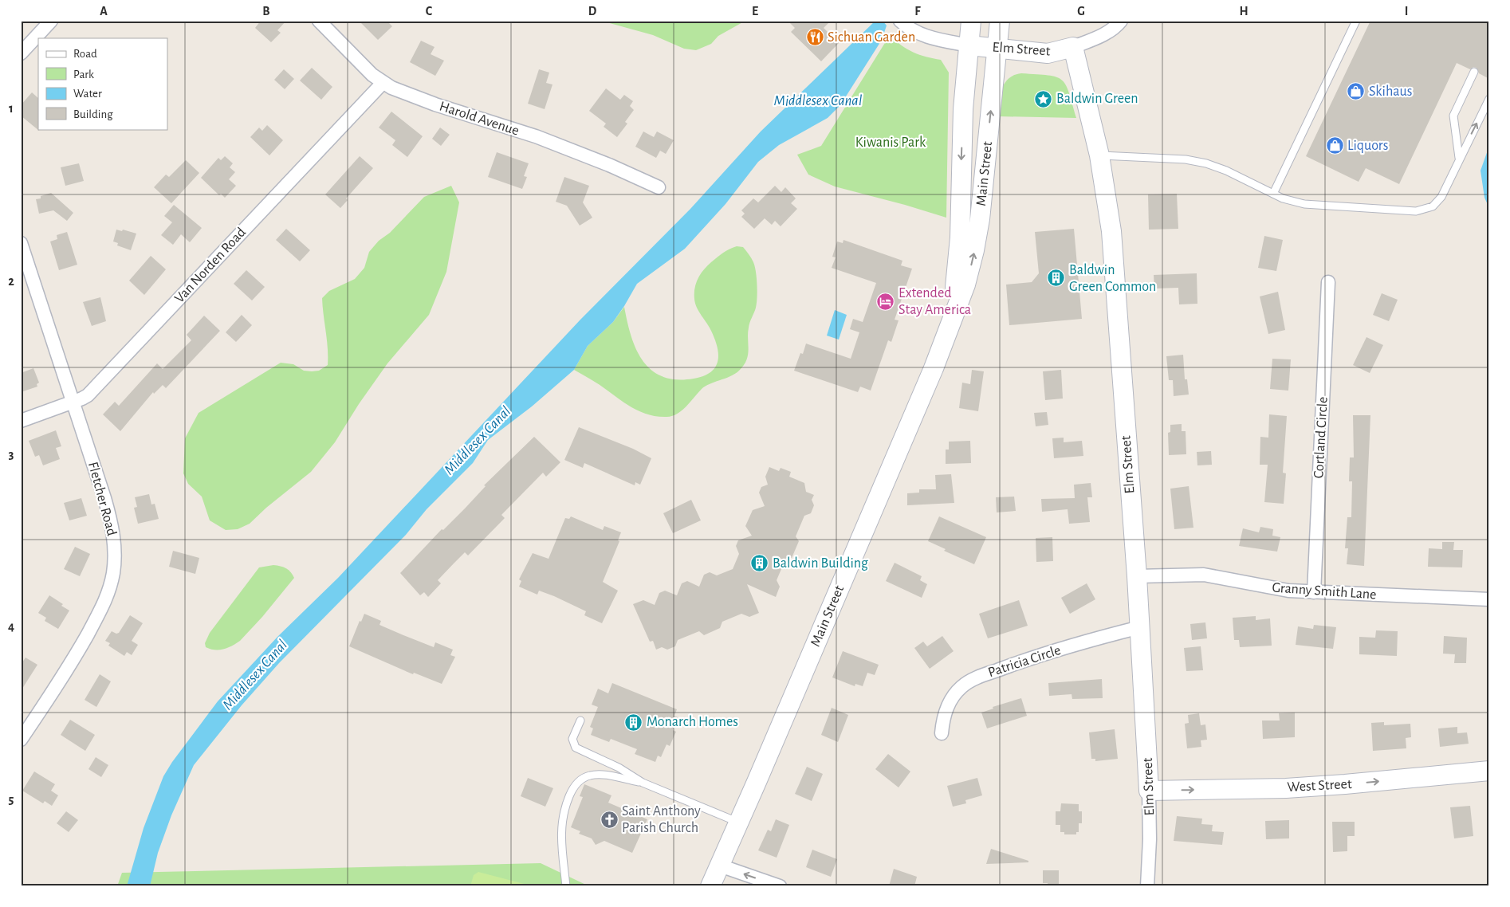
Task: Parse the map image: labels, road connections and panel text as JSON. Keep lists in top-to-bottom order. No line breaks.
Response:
{"streets":{"main road":["Elm Street","Main Street","West Street"],"street":["Harold Avenue","Van Norden Road","Cortland Circle","Fletcher Road","Granny Smith Lane","Patricia Circle"]},"crossings":[["Elm Street","Main Street"],["Elm Street","Granny Smith Lane"],["Elm Street","Patricia Circle"],["Elm Street","West Street"],["Harold Avenue","Van Norden Road"],["Van Norden Road","Fletcher Road"],["Cortland Circle","Granny Smith Lane"]],"one_way":["West Street"],"water":["Middlesex Canal"],"parks":["Kiwanis Park"],"places":{"restaurant":["Sichuan Garden"],"shop":["Skihaus","Liquors"],"place":["Baldwin Green"],"building":["Baldwin Green Common","Baldwin Building","Monarch Homes"],"hotel":["Extended Stay America"],"church":["Saint Anthony Parish Church"]},"legend":["Road","Park","Water","Building"],"grid":{"columns":["A","B","C","D","E","F","G","H","I"],"rows":["1","2","3","4","5"]}}
